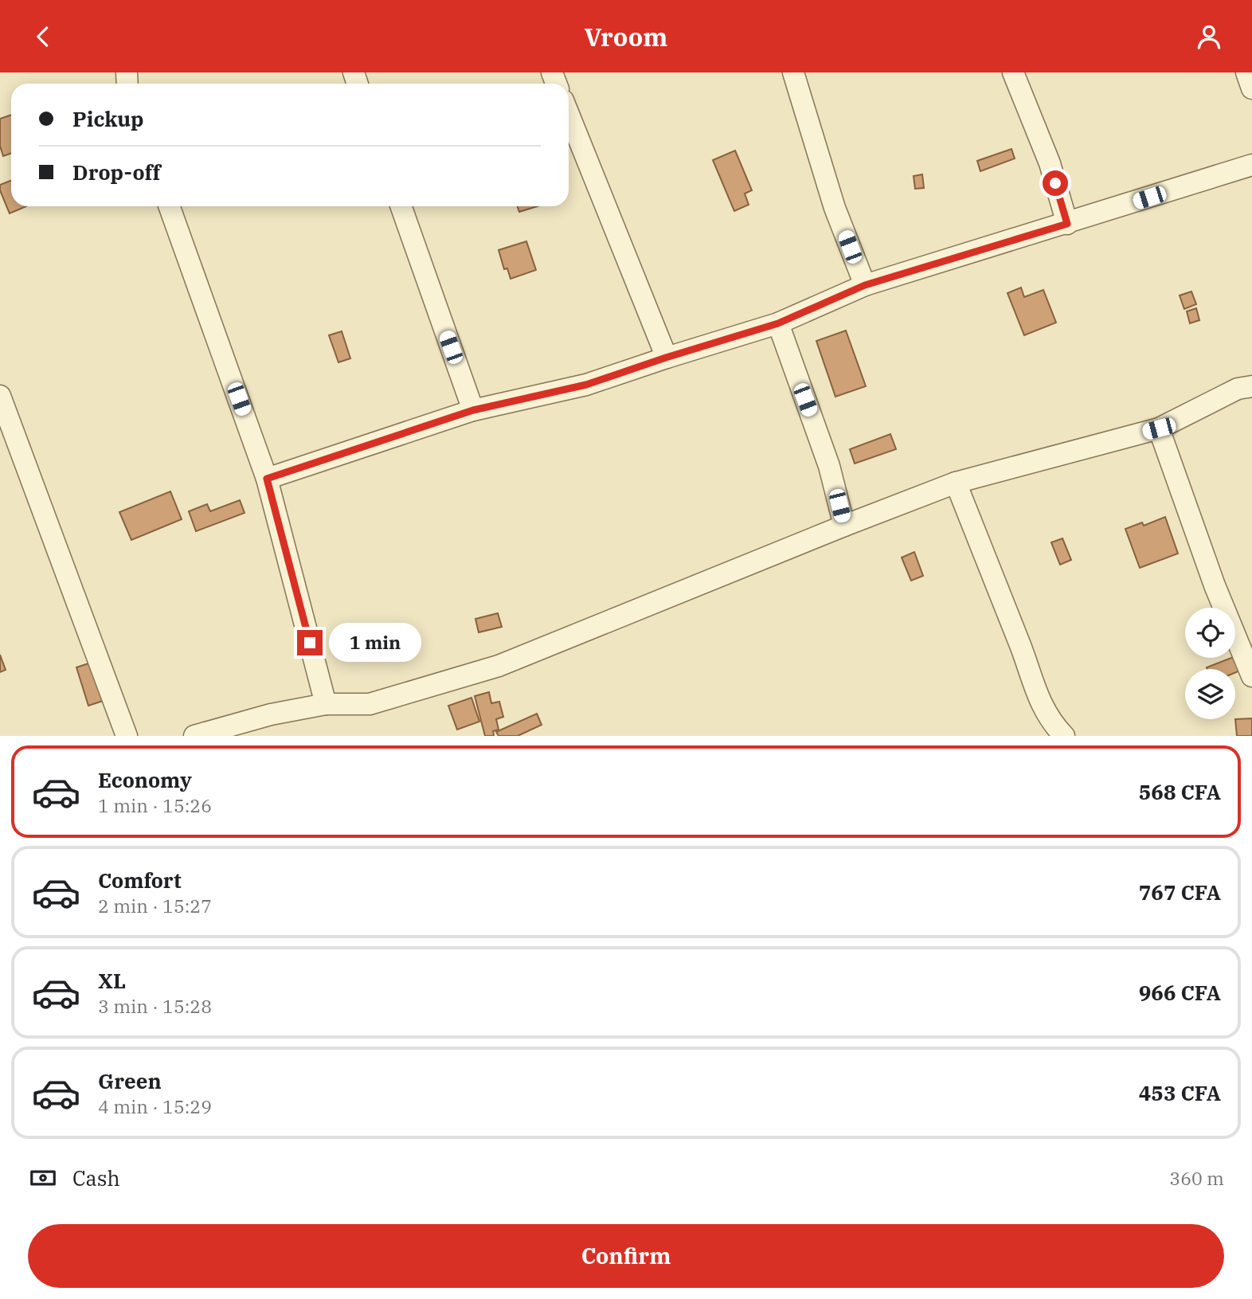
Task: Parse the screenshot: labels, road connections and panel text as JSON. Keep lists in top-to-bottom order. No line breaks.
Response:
{"page":{"header":"Vroom","banner":["Pickup","Drop-off"],"bubble":"1 min","list":[{"name":"Economy","note":"1 min · 15:26","value":"568 CFA"},{"name":"Comfort","note":"2 min · 15:27","value":"767 CFA"},{"name":"XL","note":"3 min · 15:28","value":"966 CFA"},{"name":"Green","note":"4 min · 15:29","value":"453 CFA"}],"pay":["Cash","360 m"],"buttons":"Confirm"}}
